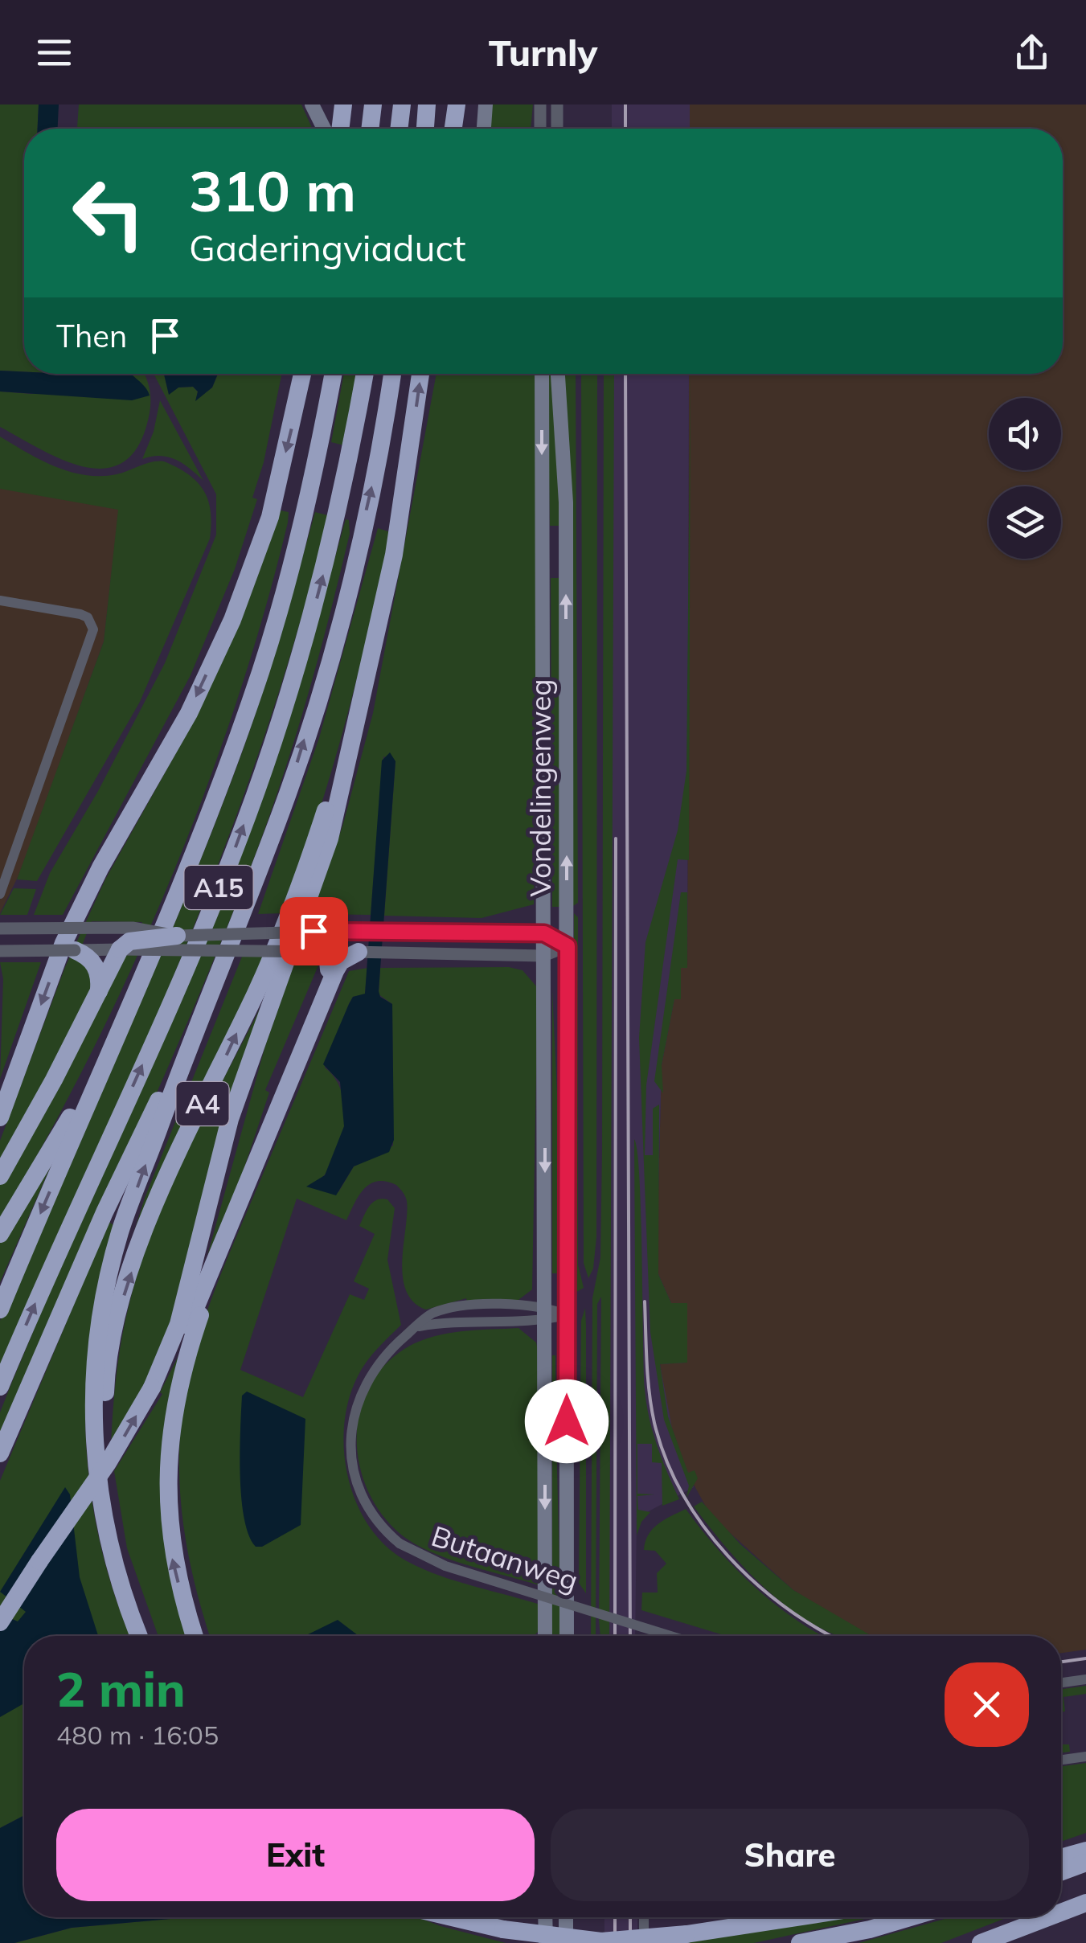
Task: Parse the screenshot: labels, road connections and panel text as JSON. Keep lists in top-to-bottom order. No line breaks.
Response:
{"streets":{"highway":["A15","A4"],"main road":["Vondelingenweg"],"street":["Butaanweg"]},"crossings":[["Vondelingenweg","Butaanweg"],["A15","A4"]],"page":{"header":"Turnly","turn":["310 m","Gaderingviaduct"],"then":"Then","heading":["2 min","480 m · 16:05"],"buttons":["Exit","Share"]}}
